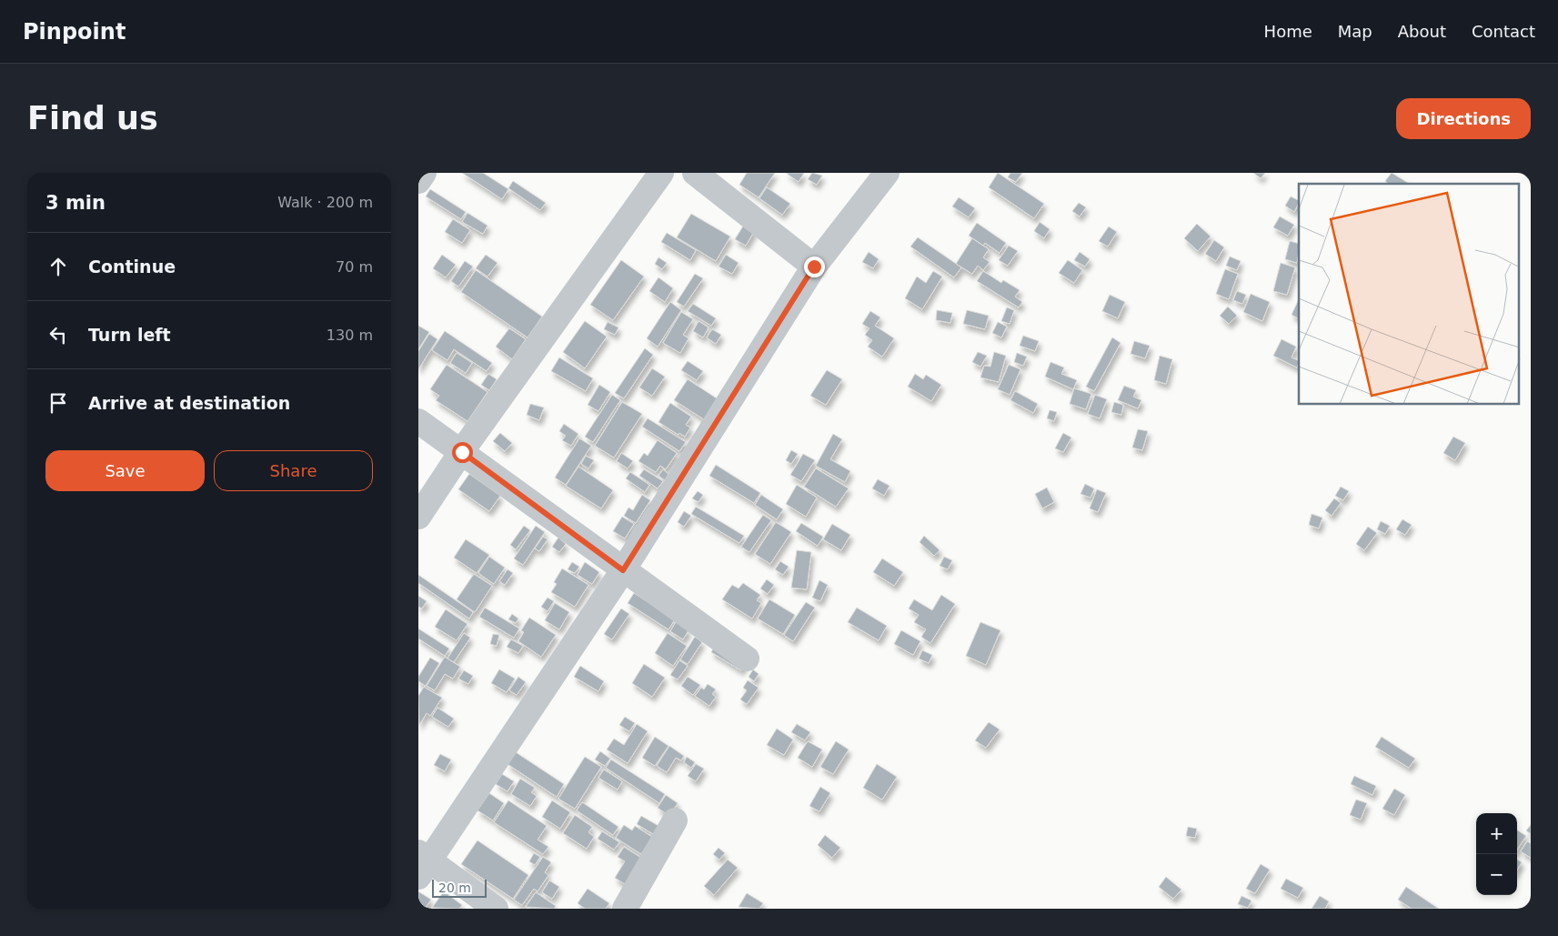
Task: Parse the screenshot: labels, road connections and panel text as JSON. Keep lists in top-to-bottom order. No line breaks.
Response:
{"scale_bar":"20 m","page":{"header":"Pinpoint","nav":["Home","Map","About","Contact"],"buttons":["Directions",["Save","Share"]],"title":"Find us","heading":["3 min","Walk · 200 m"],"list":[["Continue","70 m"],["Turn left","130 m"],"Arrive at destination"],"map_buttons":["+","−"],"scale":"20 m"}}
